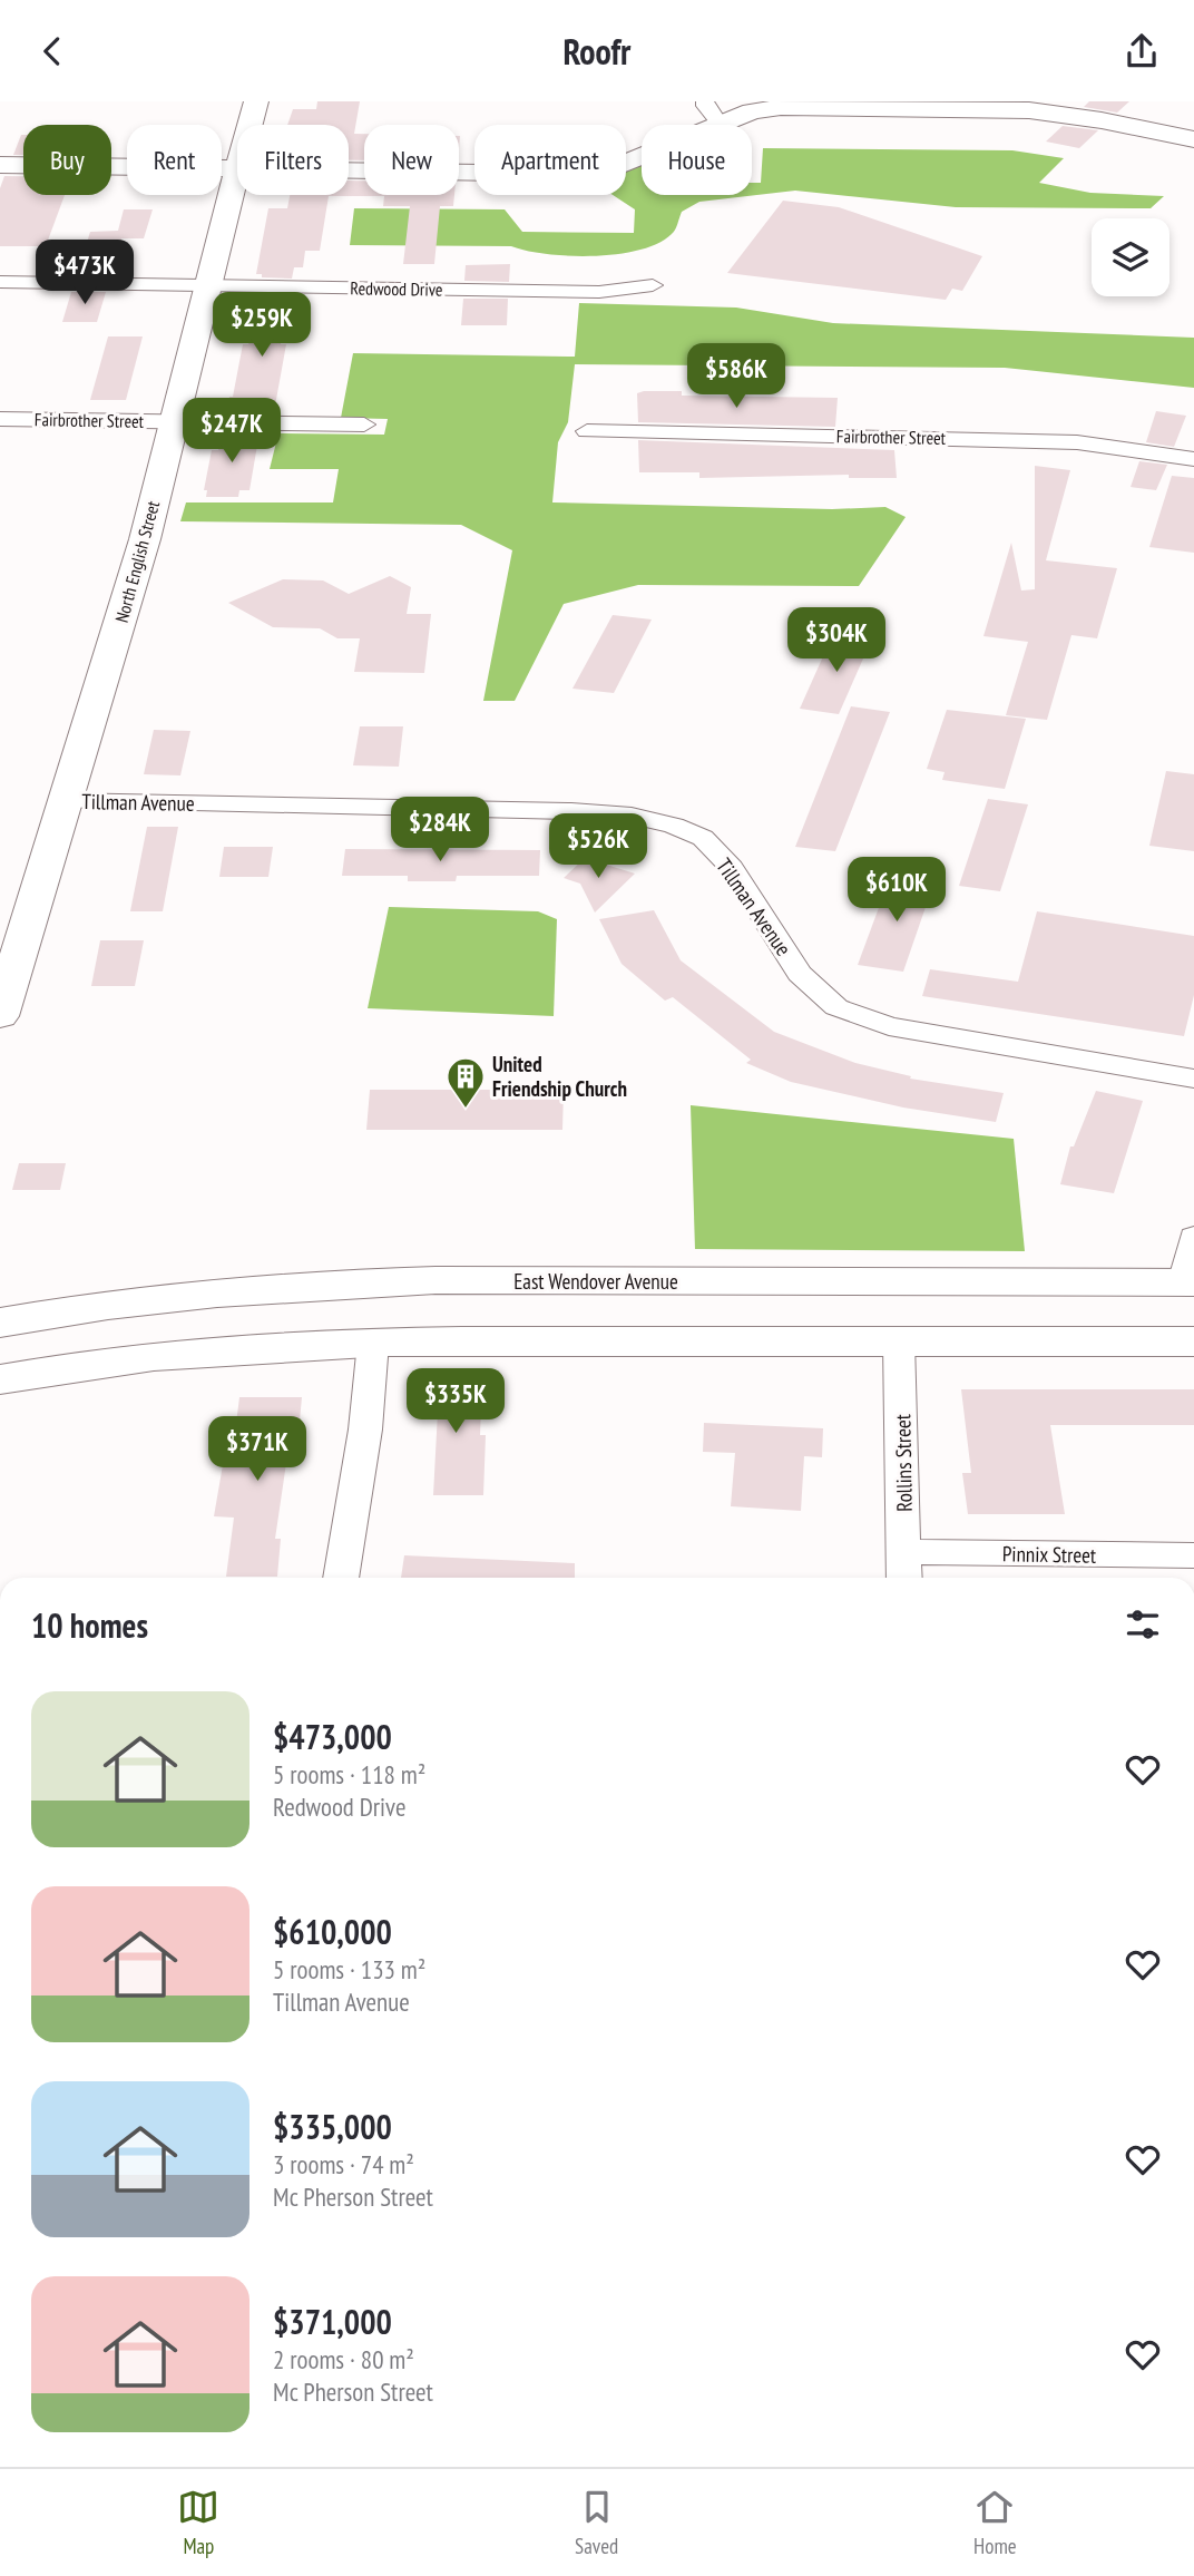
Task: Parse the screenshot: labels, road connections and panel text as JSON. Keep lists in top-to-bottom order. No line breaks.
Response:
{"streets":{"main road":["North English Street","East Wendover Avenue"],"street":["Redwood Drive","Fairbrother Street","Tillman Avenue","Rollins Street","Pinnix Street"]},"crossings":[["Redwood Drive","North English Street"],["Fairbrother Street","North English Street"],["North English Street","Tillman Avenue"],["Rollins Street","Pinnix Street"]],"places":{"building":["United Friendship Church"]},"page":{"header":"Roofr","chip":["Buy","Rent","Filters","New","Apartment","House"],"price":["$473K","$259K","$586K","$247K","$304K","$284K","$526K","$610K","$335K","$371K"],"heading":"10 homes","list":[{"name":"$473,000","note":"5 rooms · 118 m² · Redwood Drive"},{"name":"$610,000","note":"5 rooms · 133 m² · Tillman Avenue"},{"name":"$335,000","note":"3 rooms · 74 m² · Mc Pherson Street"},{"name":"$371,000","note":"2 rooms · 80 m² · Mc Pherson Street"}],"tabs":["Map","Saved","Home"]}}
